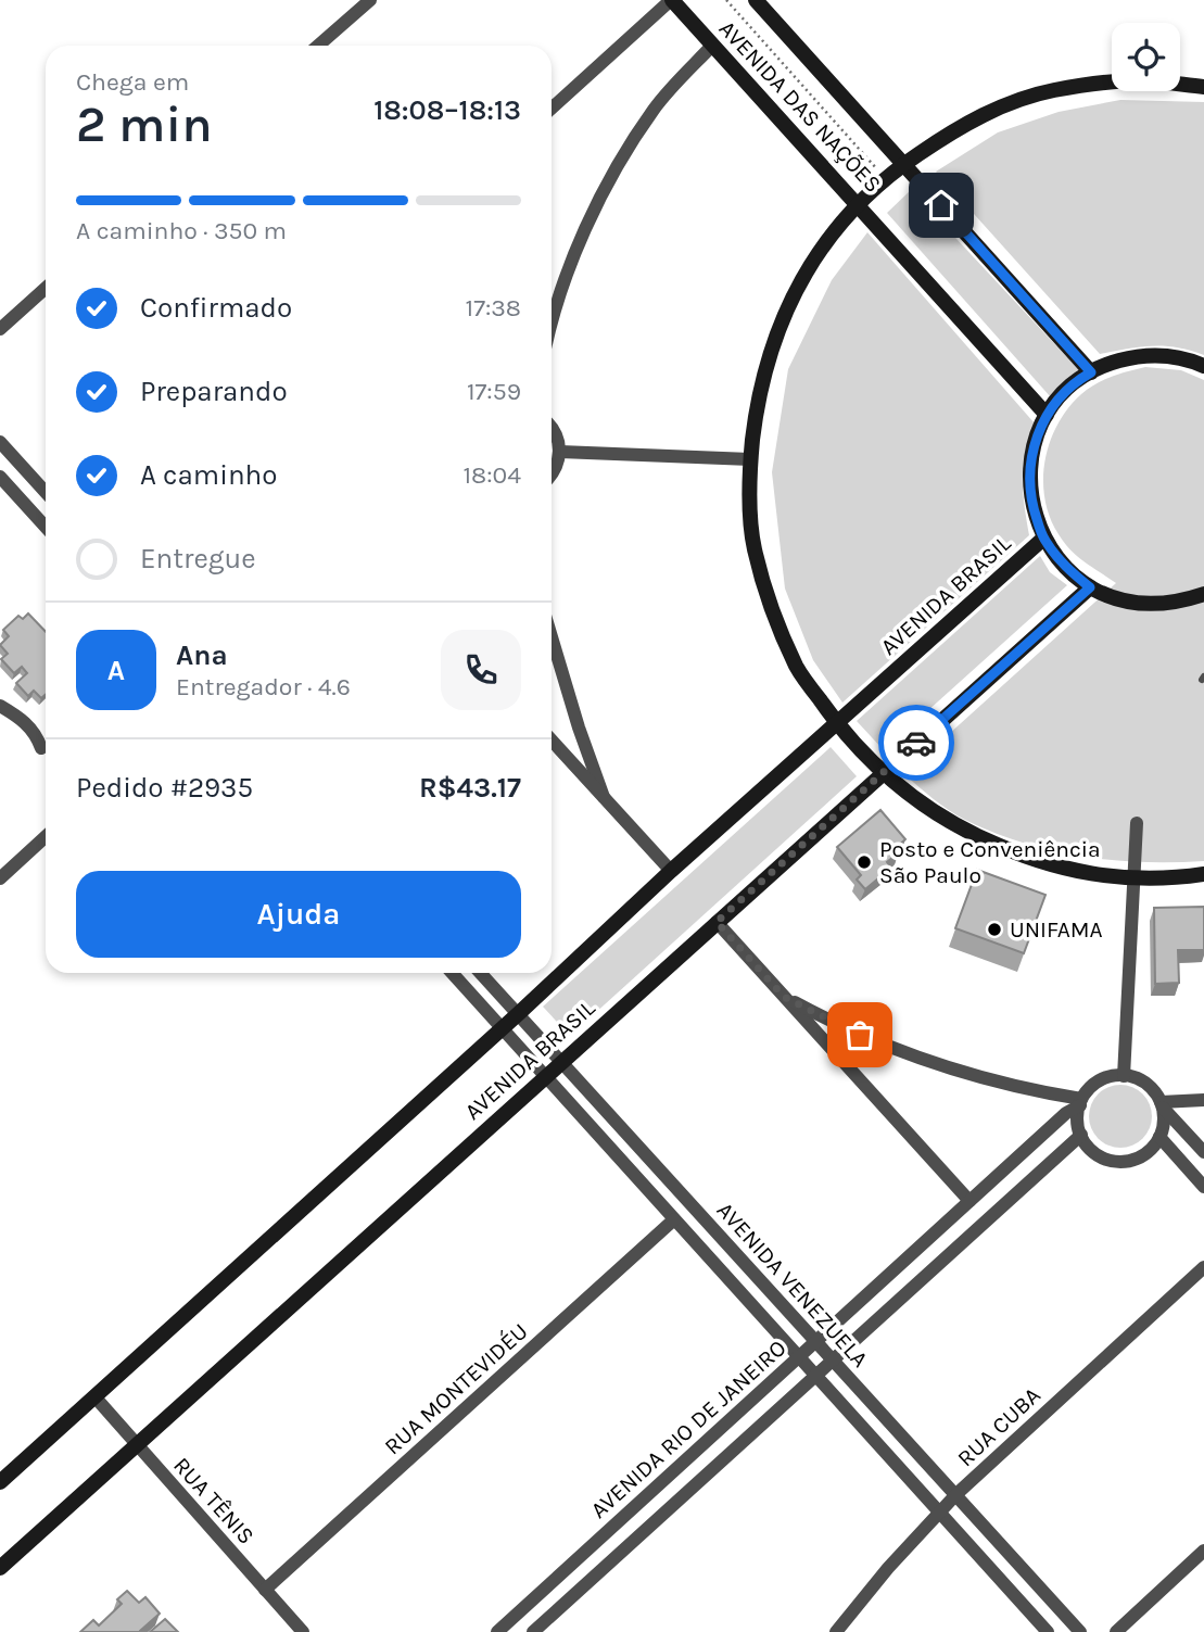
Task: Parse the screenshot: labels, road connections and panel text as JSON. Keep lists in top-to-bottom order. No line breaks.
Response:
{"streets":{"main road":["AVENIDA DAS NAÇÕES","AVENIDA BRASIL"],"street":["AVENIDA VENEZUELA","RUA MONTEVIDÉU","RUA CUBA","AVENIDA RIO DE JANEIRO","RUA TÊNIS"]},"crossings":[["AVENIDA BRASIL","AVENIDA VENEZUELA"],["AVENIDA BRASIL","RUA TÊNIS"],["AVENIDA VENEZUELA","RUA MONTEVIDÉU"],["AVENIDA VENEZUELA","RUA CUBA"],["AVENIDA VENEZUELA","AVENIDA RIO DE JANEIRO"],["RUA MONTEVIDÉU","RUA TÊNIS"]],"places":["Posto e Conveniência São Paulo","UNIFAMA"],"page":{"heading":["2 min","Chega em","18:08–18:13"],"panel":["Ana","Entregador · 4.6","Pedido #2935","R$43.17"],"bar":"A caminho · 350 m","list":[["Confirmado","17:38"],["Preparando","17:59"],["A caminho","18:04"],"Entregue"],"round":"A","buttons":"Ajuda"}}
